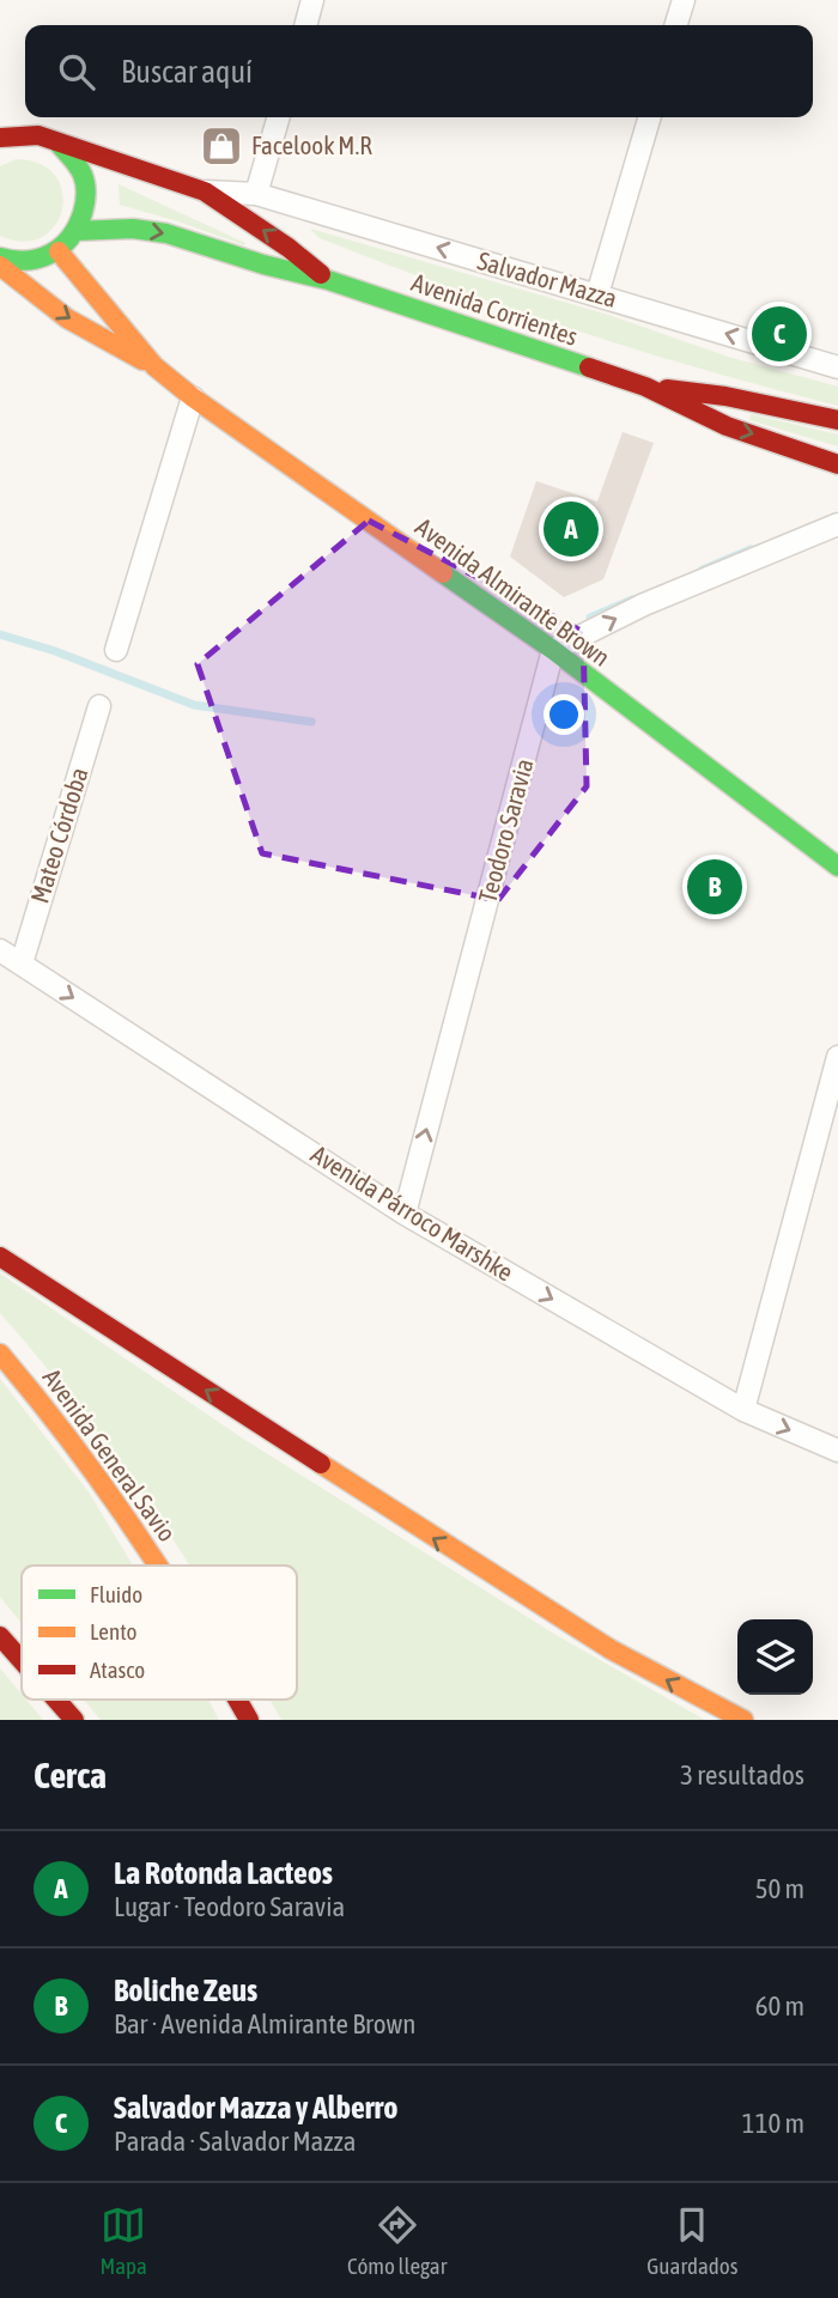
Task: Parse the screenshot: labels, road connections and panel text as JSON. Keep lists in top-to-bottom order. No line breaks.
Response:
{"streets":{"main road":["Avenida Corrientes","Avenida Almirante Brown","Avenida General Savio"],"street":["Salvador Mazza","Teodoro Saravia","Mateo Córdoba","Avenida Párroco Marshke"]},"crossings":[["Salvador Mazza","Avenida Corrientes"],["Avenida Almirante Brown","Teodoro Saravia"],["Teodoro Saravia","Avenida Párroco Marshke"],["Mateo Córdoba","Avenida Párroco Marshke"]],"one_way":["Salvador Mazza","Teodoro Saravia","Avenida Párroco Marshke"],"places":{"shop":["Facelook M.R"]},"legend":["Fluido","Lento","Atasco"],"page":{"search":"Buscar aquí","pins":["C","A","B"],"heading":["Cerca","3 resultados"],"list":[{"mark":"A","name":"La Rotonda Lacteos","note":"Lugar · Teodoro Saravia","value":"50 m"},{"mark":"B","name":"Boliche Zeus","note":"Bar · Avenida Almirante Brown","value":"60 m"},{"mark":"C","name":"Salvador Mazza y Alberro","note":"Parada · Salvador Mazza","value":"110 m"}],"nav":["Mapa","Cómo llegar","Guardados"]}}
